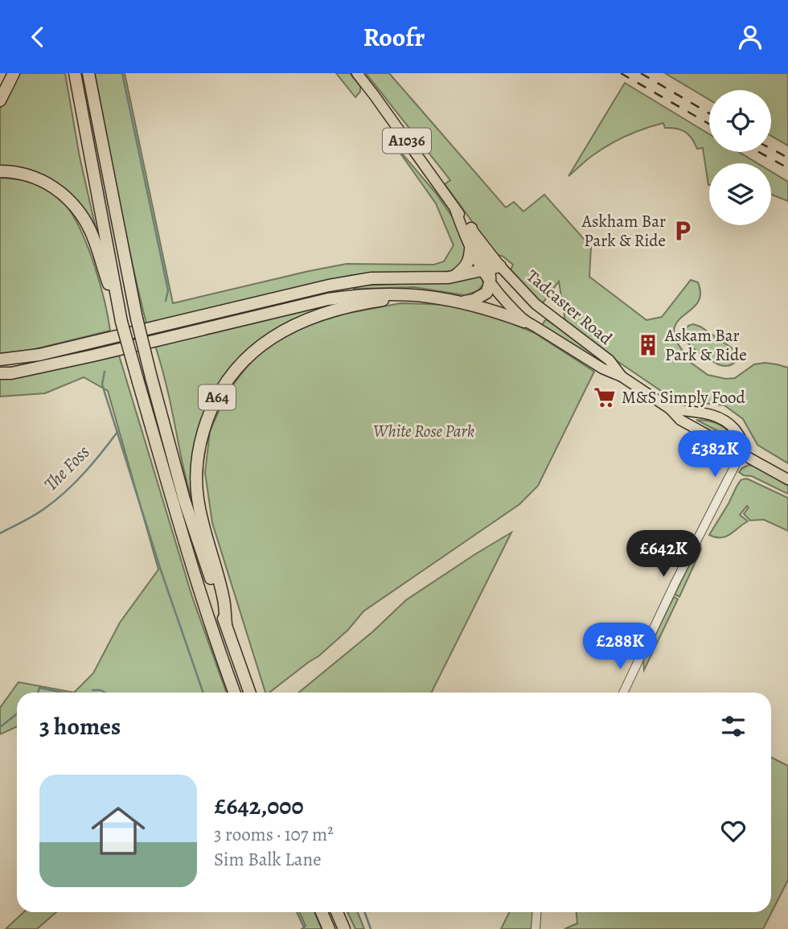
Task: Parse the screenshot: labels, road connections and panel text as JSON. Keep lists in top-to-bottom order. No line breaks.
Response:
{"streets":{"highway":["A64"],"main road":["A1036","Tadcaster Road"]},"crossings":[["A1036","Tadcaster Road"],["Tadcaster Road","A64"]],"water":["The Foss"],"parks":["White Rose Park"],"places":{"parking":["Askham Bar Park & Ride"],"building":["Askam Bar Park & Ride"],"supermarket":["M&S Simply Food"]},"page":{"header":"Roofr","price":["£382K","£642K","£288K"],"heading":"3 homes","list":[{"name":"£642,000","note":"3 rooms · 107 m² · Sim Balk Lane"}]}}
